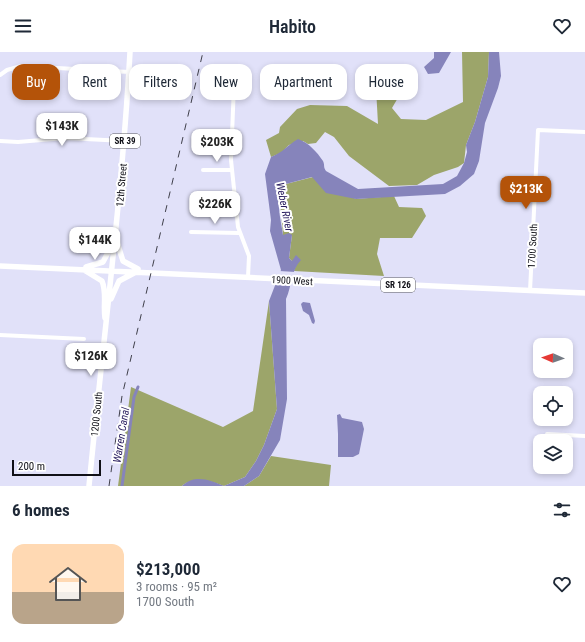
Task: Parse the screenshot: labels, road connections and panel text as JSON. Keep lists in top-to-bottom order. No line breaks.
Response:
{"streets":{"main road":["SR 39","12th Street","1900 West","SR 126","1200 South"],"street":["1700 South"]},"crossings":[["12th Street","1900 West"],["12th Street","1200 South"],["1700 South","1900 West"],["1900 West","1200 South"]],"water":["Weber River","Warren Canal"],"scale_bar":"200 m","north":"left","page":{"header":"Habito","chip":["Buy","Rent","Filters","New","Apartment","House"],"price":["$143K","$203K","$213K","$226K","$144K","$126K"],"scale":"200 m","heading":"6 homes","list":[{"name":"$213,000","note":"3 rooms · 95 m² · 1700 South"}]}}
